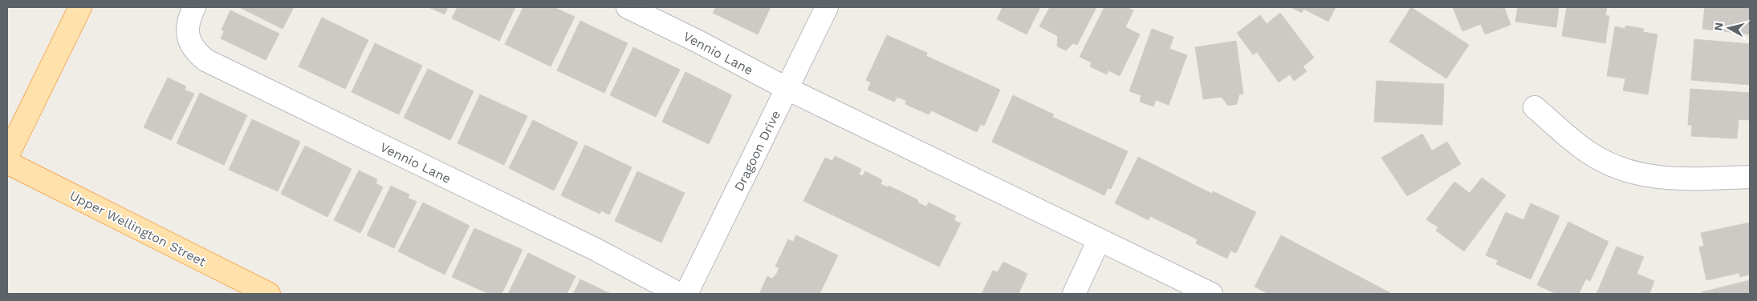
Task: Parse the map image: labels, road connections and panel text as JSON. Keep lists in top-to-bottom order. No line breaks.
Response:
{"streets":{"main road":["Upper Wellington Street"],"street":["Vennio Lane","Dragoon Drive"]},"crossings":[["Vennio Lane","Dragoon Drive"]],"north":"left"}
